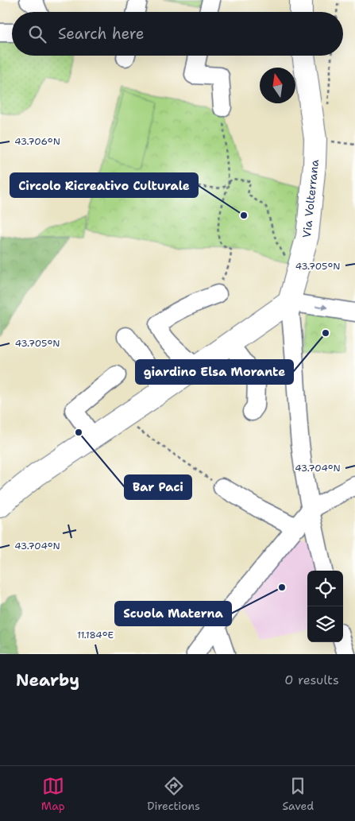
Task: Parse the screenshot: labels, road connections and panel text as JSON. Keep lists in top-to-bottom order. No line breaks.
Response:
{"streets":{"main road":["Via Volterrana"]},"places":["Circolo Ricreativo Culturale","giardino Elsa Morante","Bar Paci","Scuola Materna"],"north":"top","page":{"search":"Search here","heading":["Nearby","0 results"],"nav":["Map","Directions","Saved"]},"coordinates":["43.706°N","43.705°N","43.704°N","11.184°E"]}
